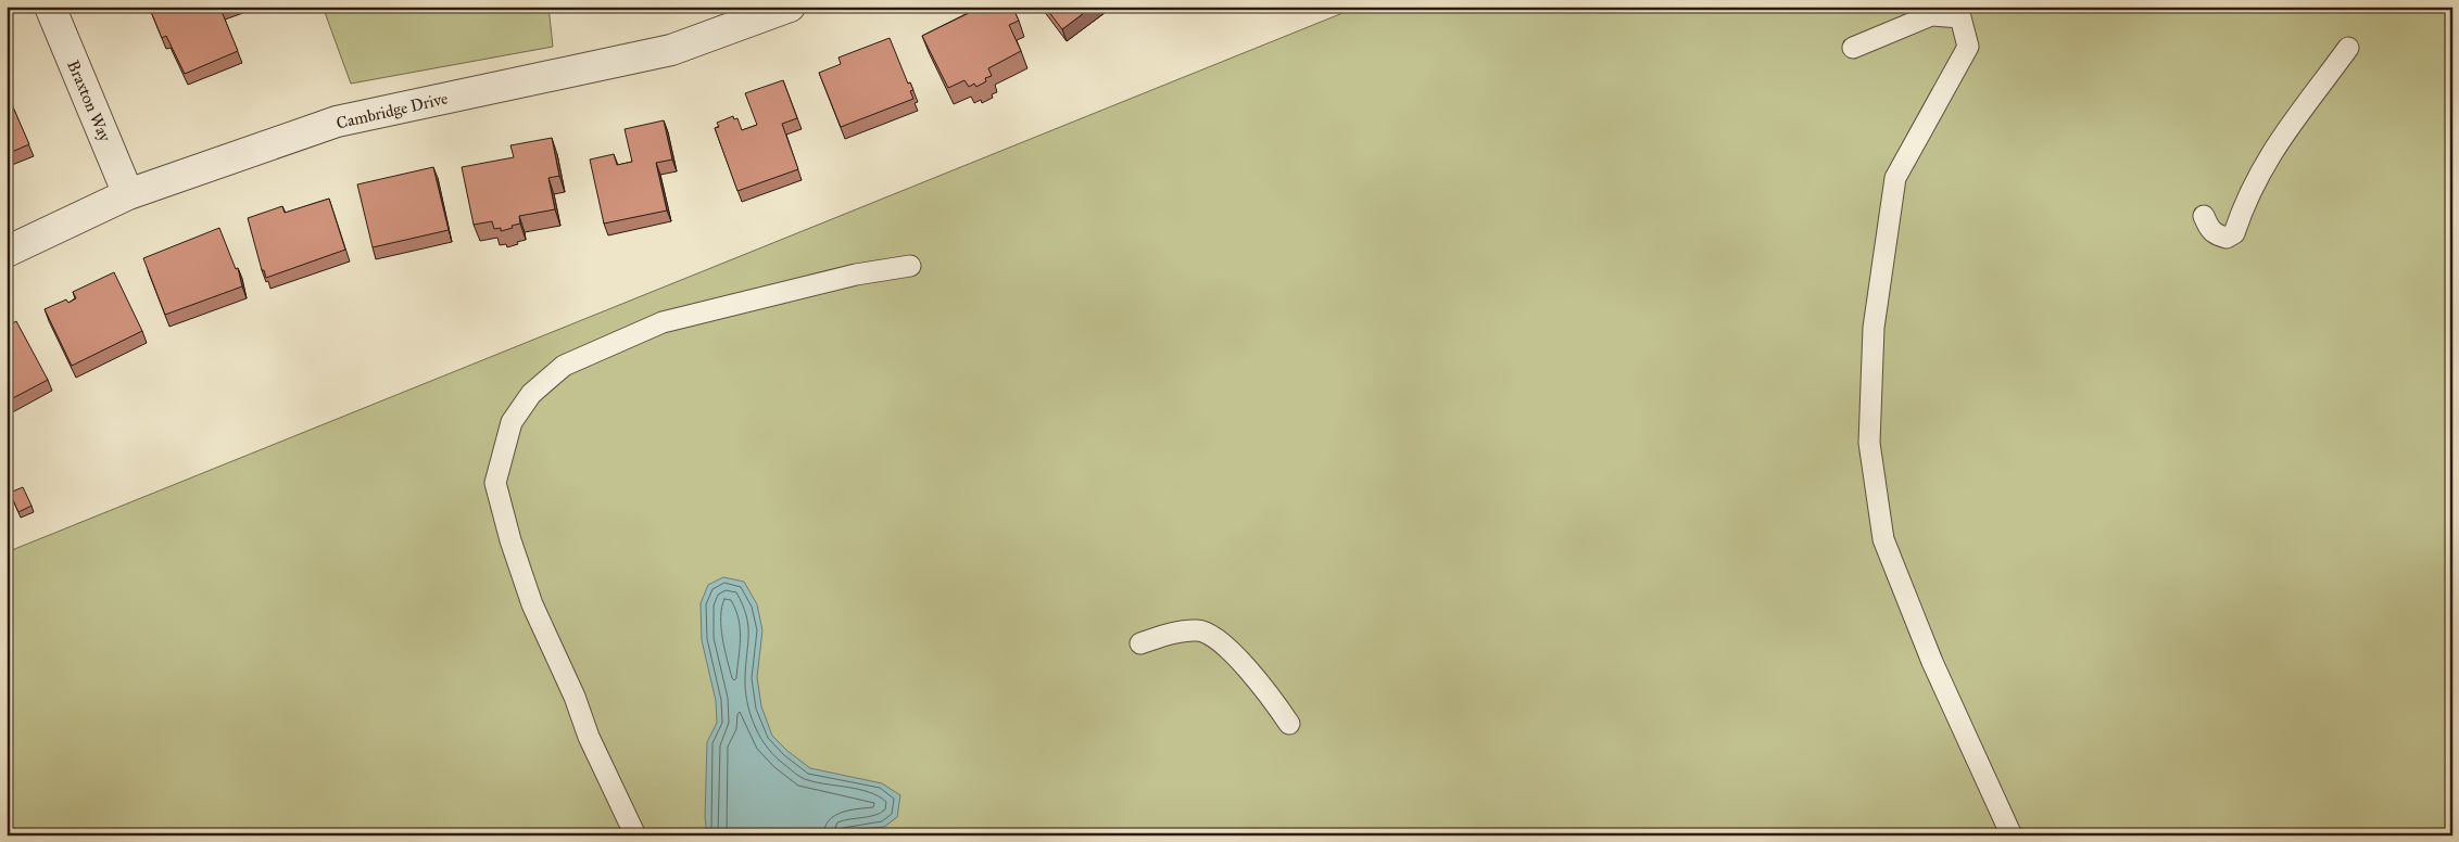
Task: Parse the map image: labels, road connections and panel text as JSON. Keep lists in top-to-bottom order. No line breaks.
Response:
{"streets":{"street":["Braxton Way","Cambridge Drive"]},"crossings":[["Braxton Way","Cambridge Drive"]]}
